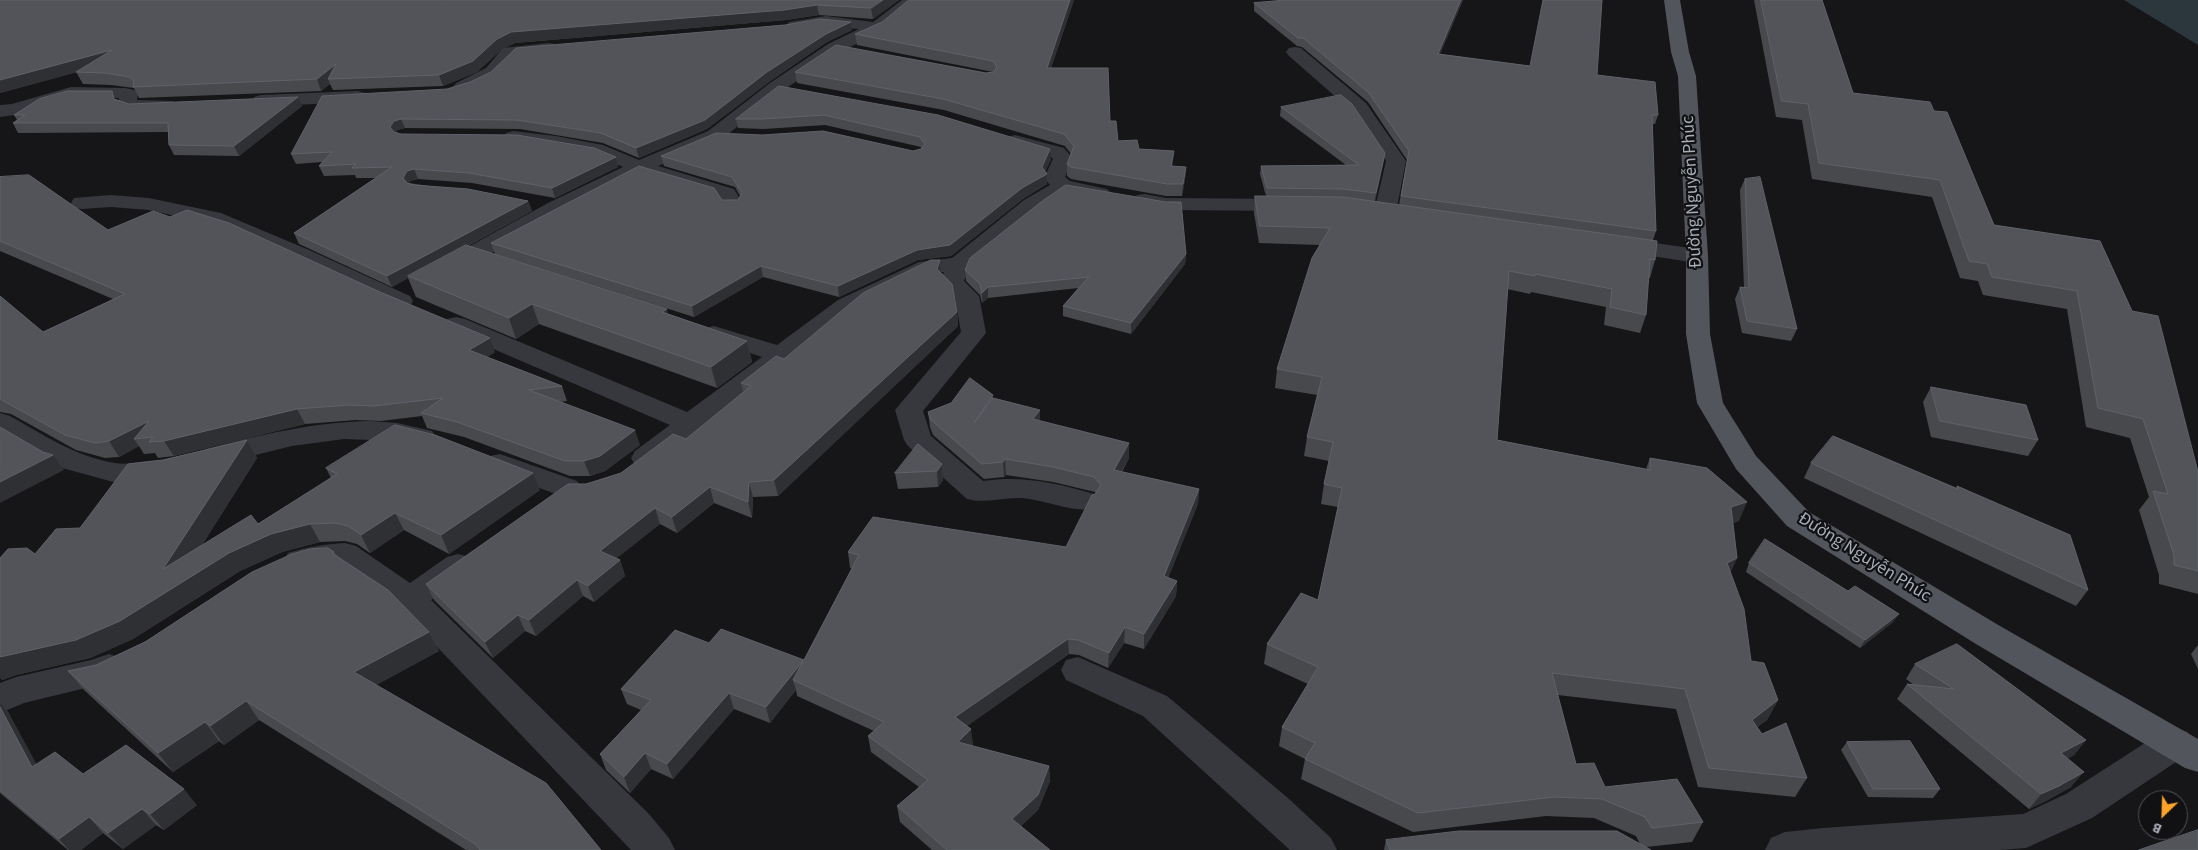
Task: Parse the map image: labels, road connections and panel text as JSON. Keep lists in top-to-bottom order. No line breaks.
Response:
{"streets":{"main road":["Đường Nguyễn Phúc"]},"north":"bottom left"}
